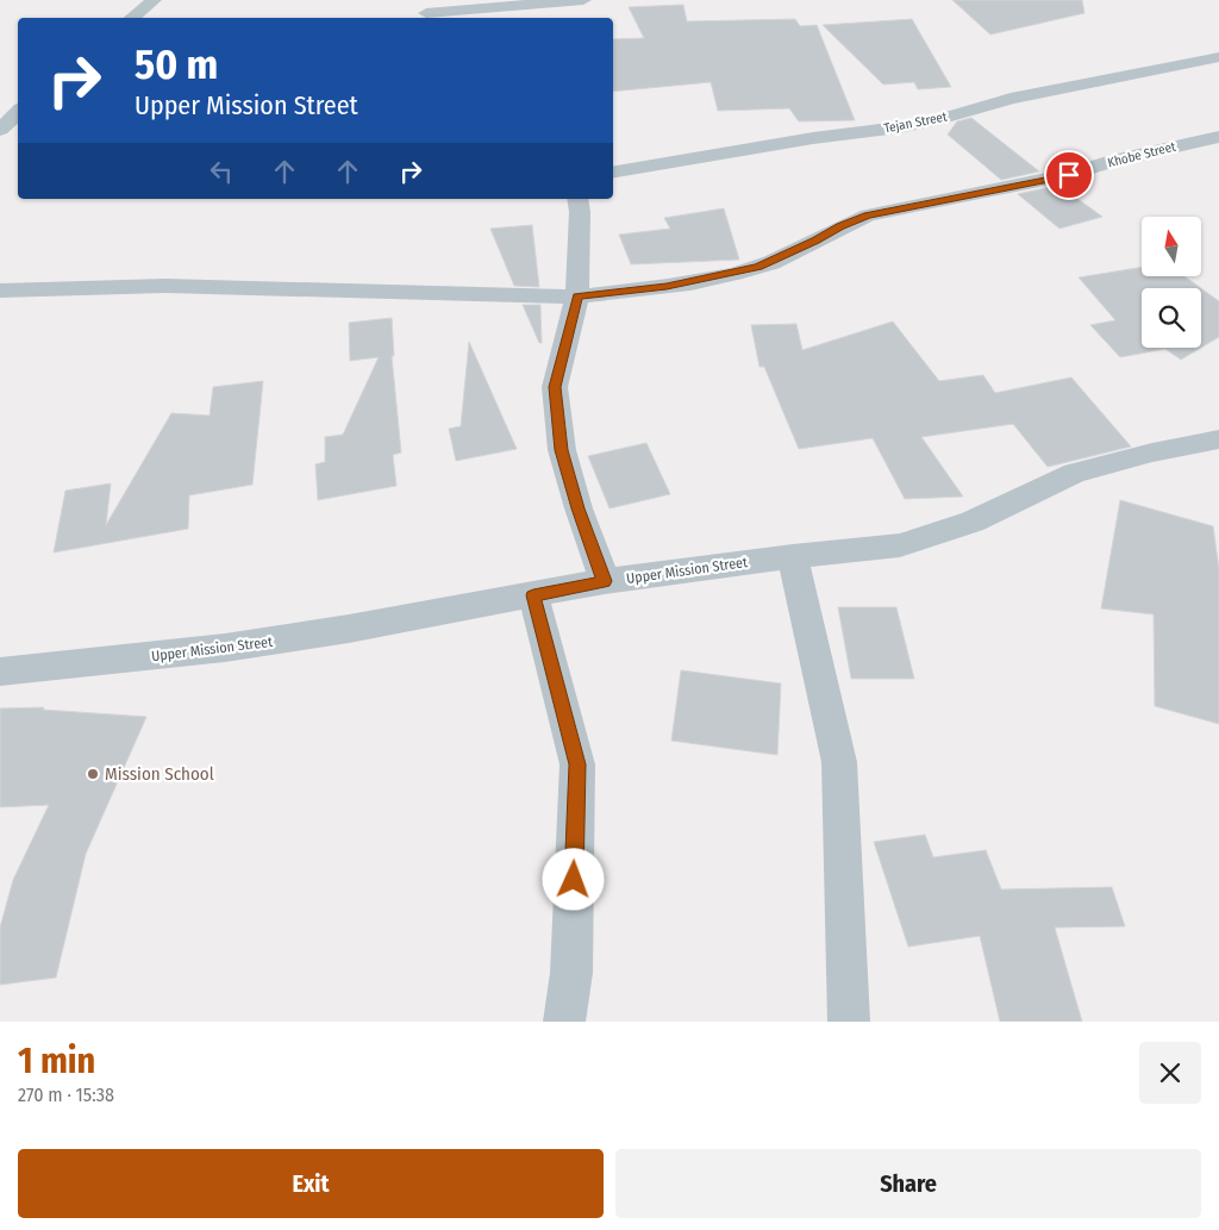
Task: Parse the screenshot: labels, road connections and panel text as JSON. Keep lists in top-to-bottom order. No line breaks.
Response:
{"streets":{"street":["Tejan Street","Khobe Street","Upper Mission Street"]},"places":["Mission School"],"north":"top","page":{"turn":["50 m","Upper Mission Street"],"heading":["1 min","270 m · 15:38"],"buttons":["Exit","Share"]}}
